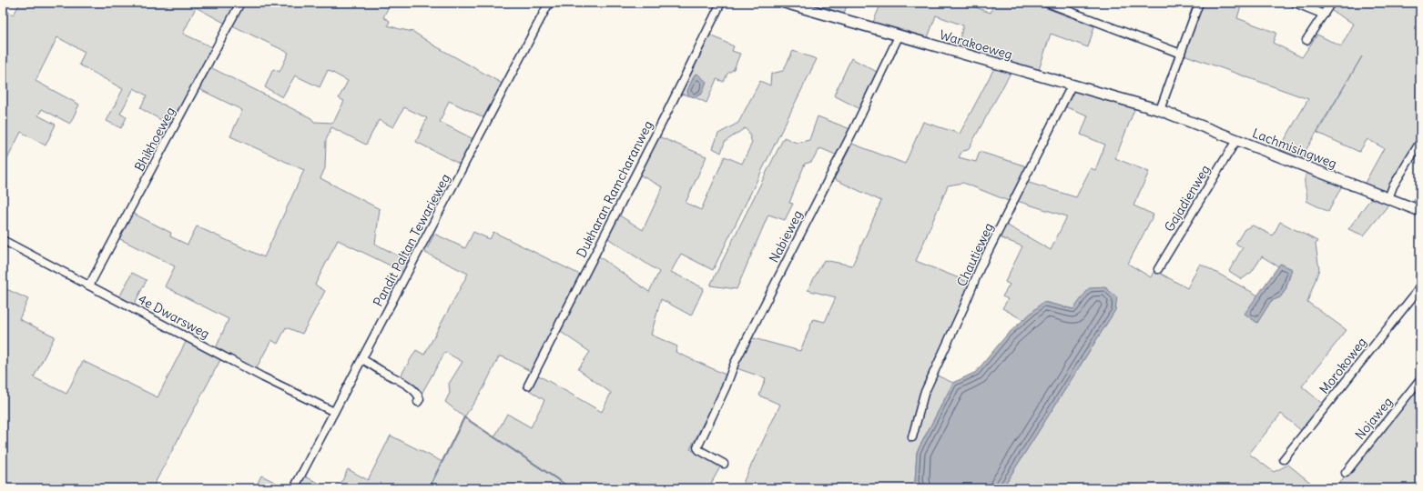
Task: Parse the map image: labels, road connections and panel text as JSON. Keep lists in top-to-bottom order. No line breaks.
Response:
{"streets":{"street":["Warakoeweg","Bhikhoeweg","Lachmisingweg","Dukharan Ramcharanweg","Gajadienweg","Nabieweg","Pandit Paltan Tewarieweg","Chautieweg","4e Dwarsweg","Morokoweg","Nojaweg"]},"crossings":[["Warakoeweg","Lachmisingweg"],["Warakoeweg","Nabieweg"],["Warakoeweg","Chautieweg"],["Bhikhoeweg","4e Dwarsweg"],["Lachmisingweg","Gajadienweg"],["Pandit Paltan Tewarieweg","4e Dwarsweg"]]}
